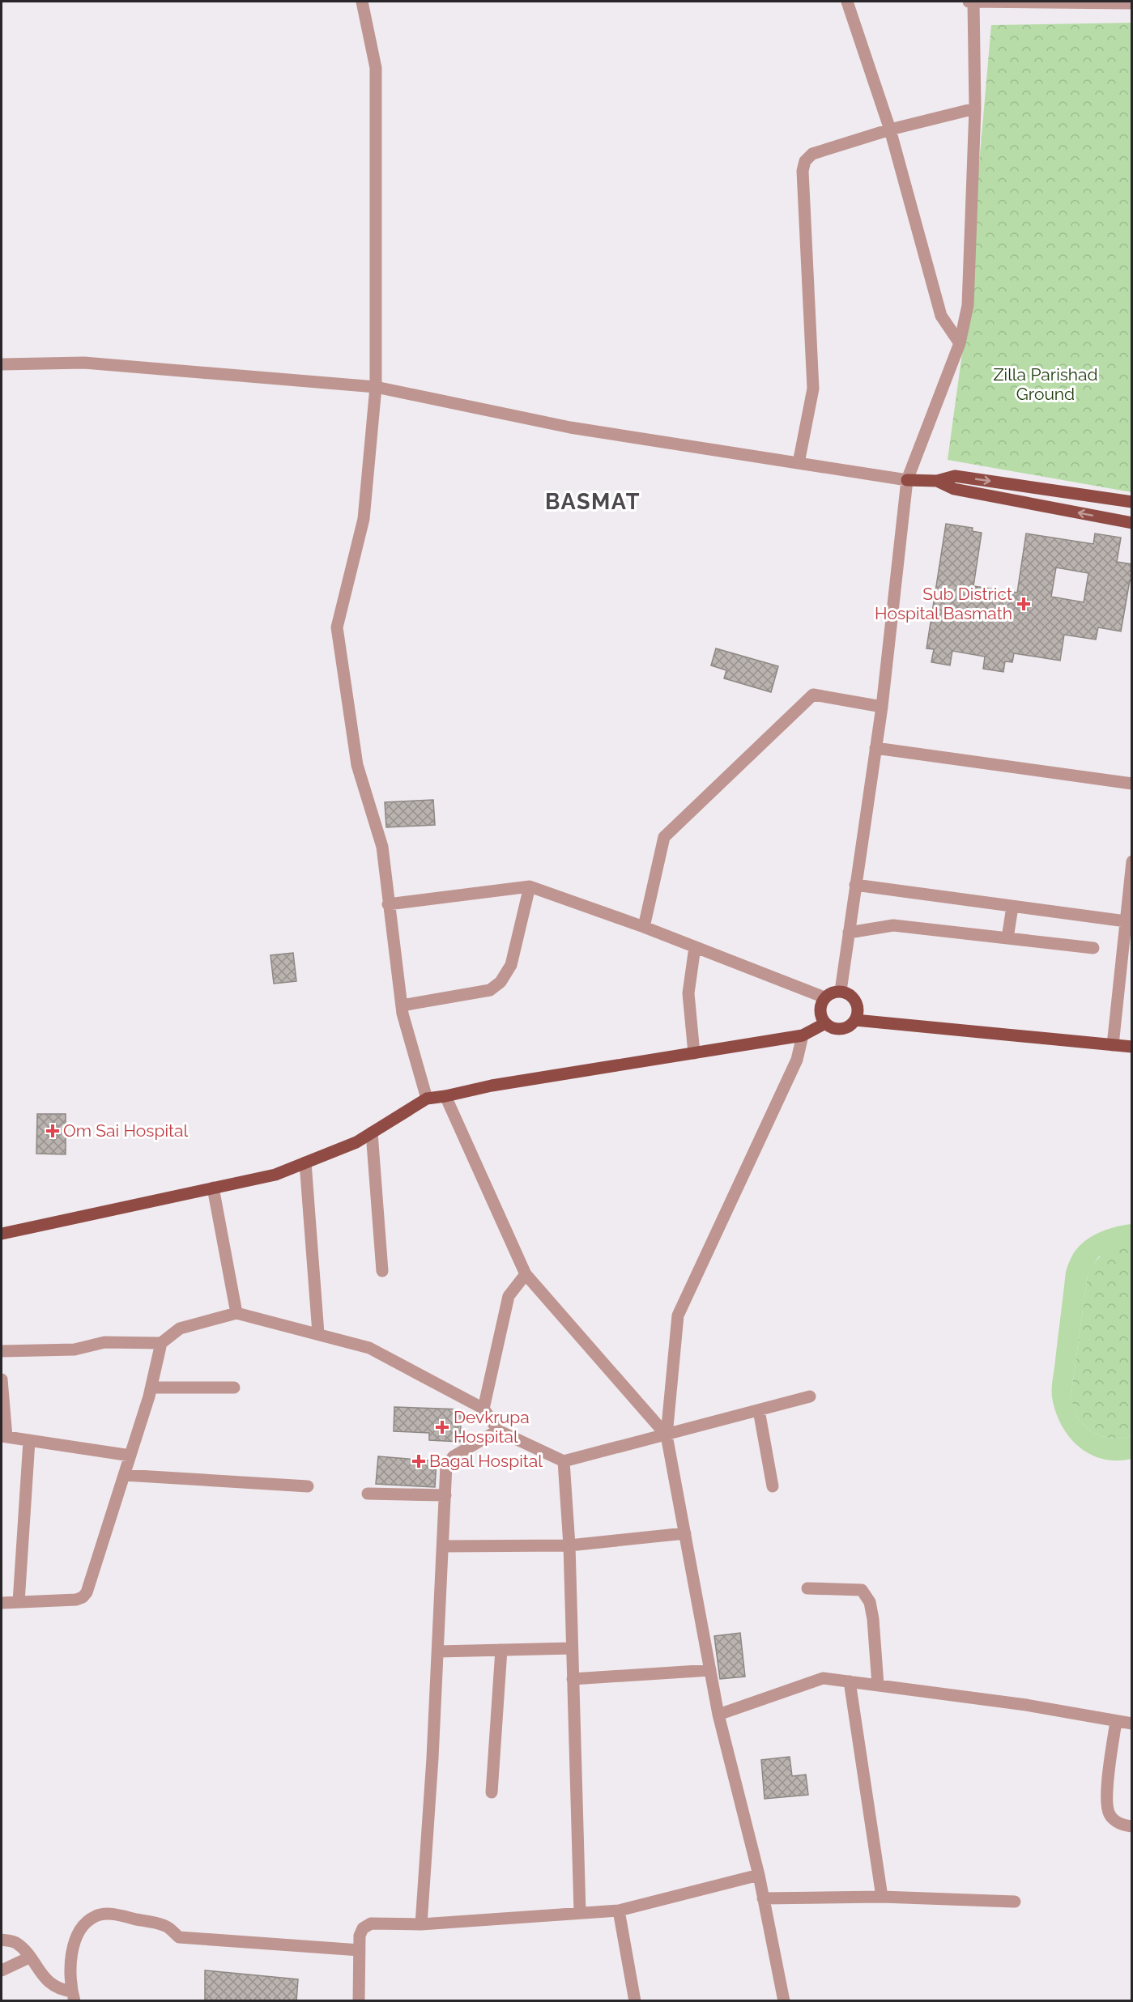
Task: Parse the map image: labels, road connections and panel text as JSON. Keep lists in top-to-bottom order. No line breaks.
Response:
{"districts":["BASMAT"],"parks":["Zilla Parishad Ground"],"places":{"health":["Sub District Hospital Basmath","Om Sai Hospital","Devkrupa Hospital","Bagal Hospital"]}}
